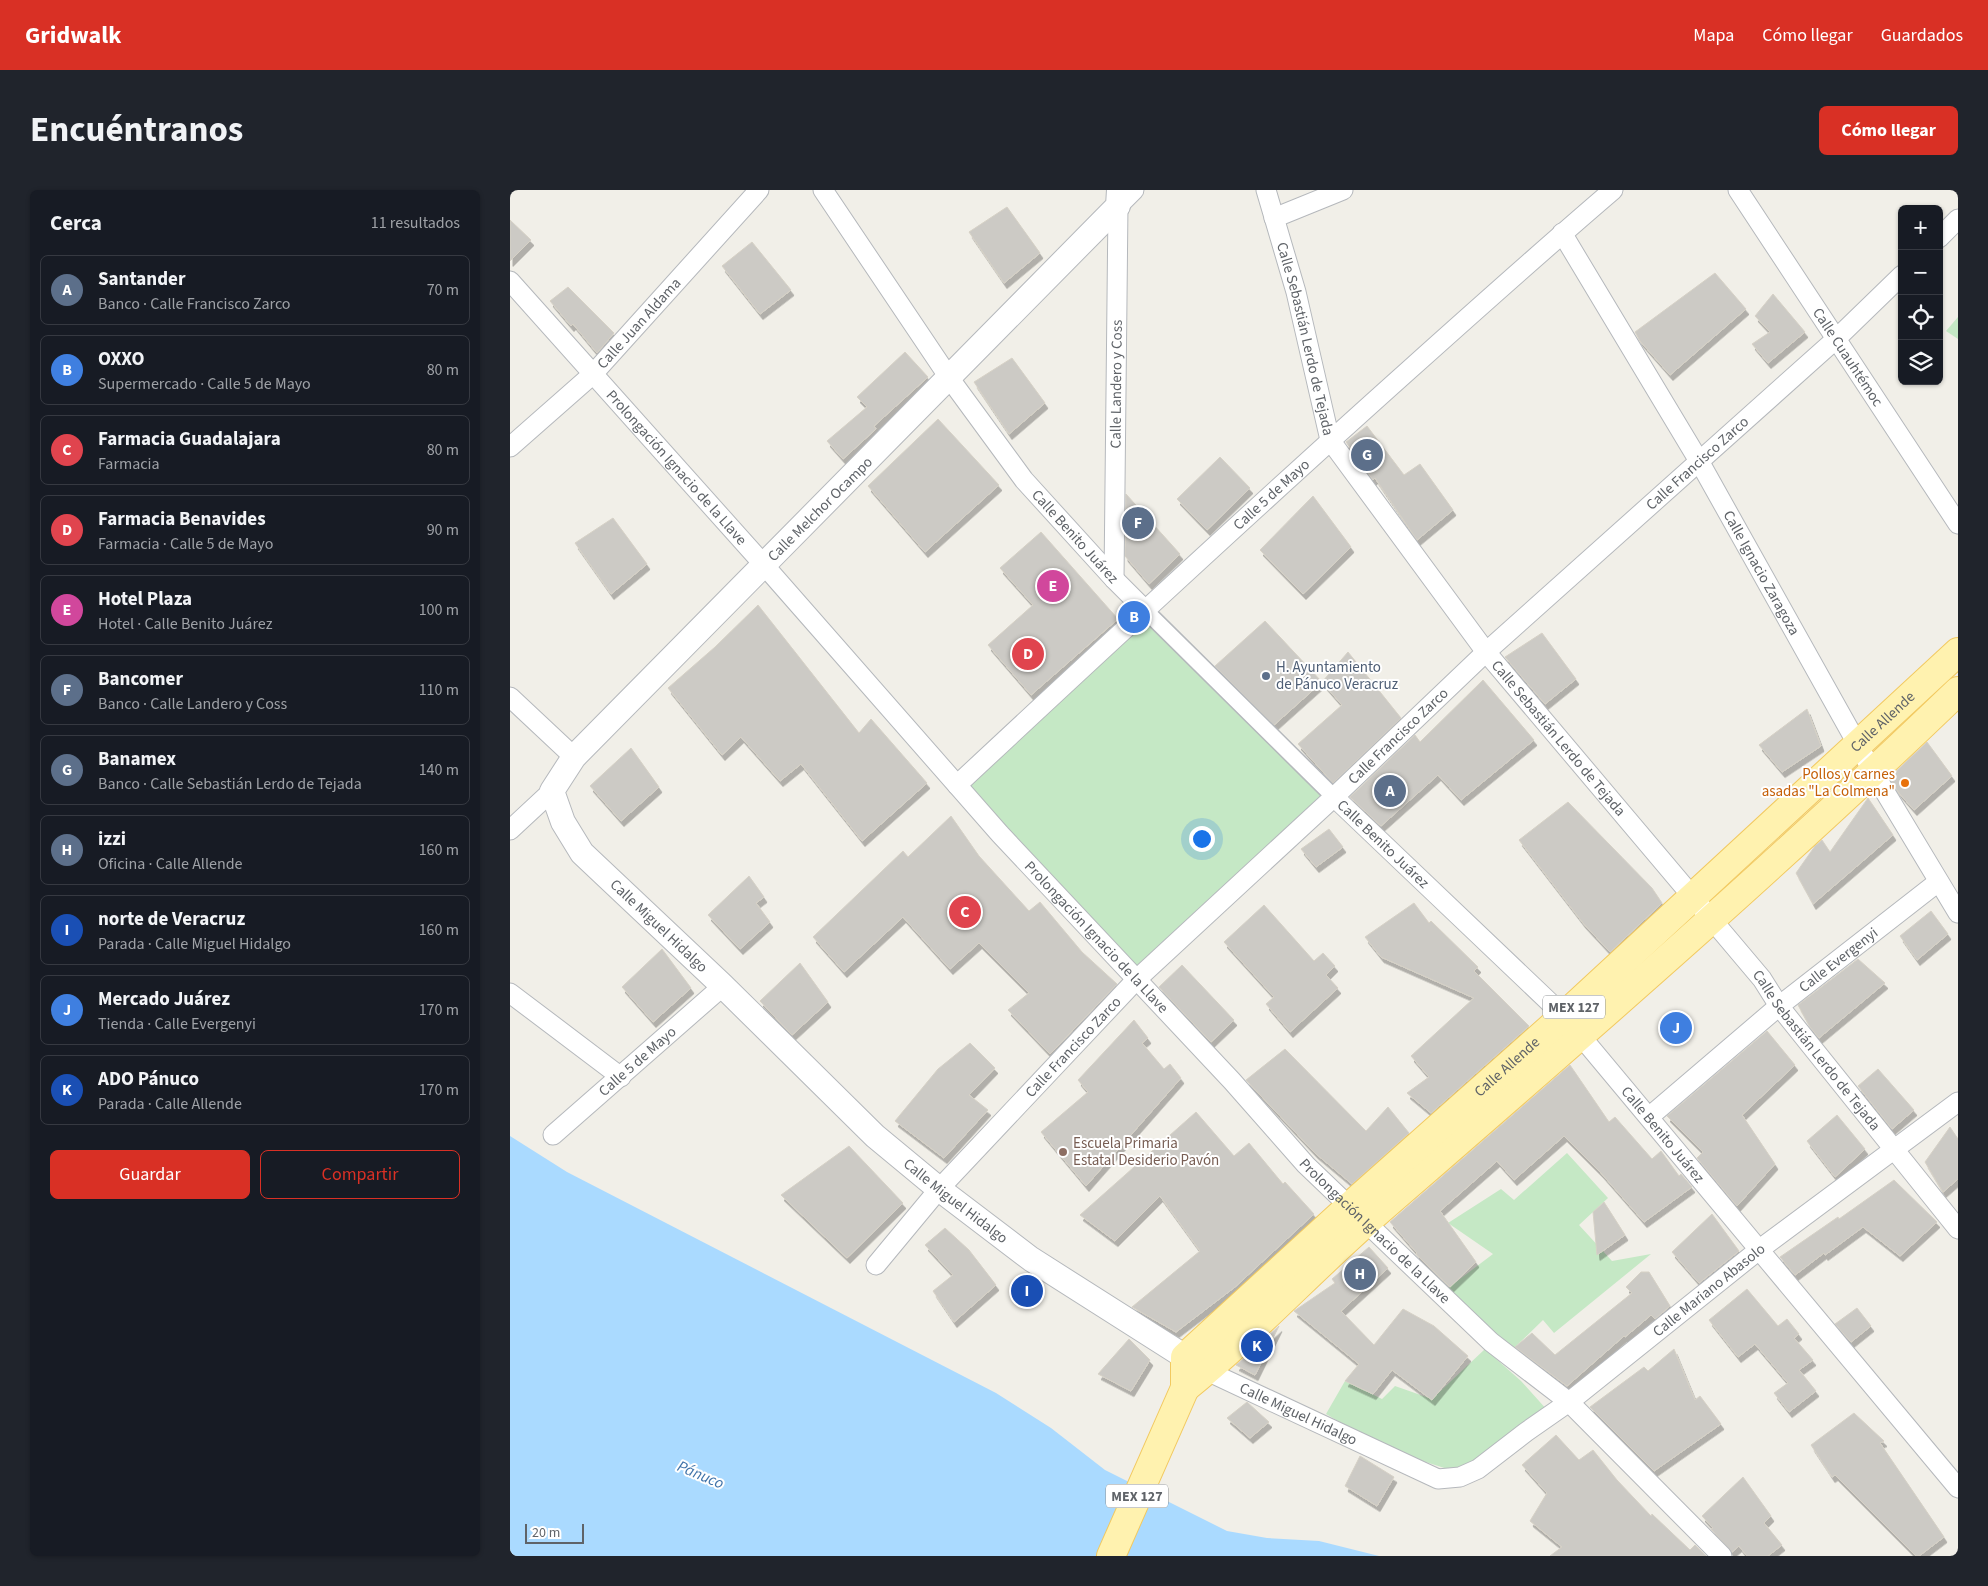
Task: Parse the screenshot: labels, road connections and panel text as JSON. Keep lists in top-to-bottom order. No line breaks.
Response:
{"streets":{"main road":["Calle Allende","MEX 127"],"street":["Calle Juan Aldama","Calle Sebastián Lerdo de Tejada","Calle Cuauhtémoc","Calle Landero y Coss","Calle Francisco Zarco","Prolongación Ignacio de la Llave","Calle 5 de Mayo","Calle Melchor Ocampo","Calle Benito Juárez","Calle Ignacio Zaragoza","Calle Miguel Hidalgo","Calle Evergenyi","Calle Mariano Abasolo"]},"crossings":[["Calle Juan Aldama","Prolongación Ignacio de la Llave"],["Calle Sebastián Lerdo de Tejada","Calle Francisco Zarco"],["Calle Sebastián Lerdo de Tejada","Calle 5 de Mayo"],["Calle Sebastián Lerdo de Tejada","Calle Allende"],["Calle Sebastián Lerdo de Tejada","Calle Evergenyi"],["Calle Sebastián Lerdo de Tejada","Calle Mariano Abasolo"],["Calle Cuauhtémoc","Calle Francisco Zarco"],["Calle Landero y Coss","Calle Melchor Ocampo"],["Calle Landero y Coss","Calle Benito Juárez"],["Calle Francisco Zarco","Prolongación Ignacio de la Llave"],["Calle Francisco Zarco","Calle Benito Juárez"],["Calle Francisco Zarco","Calle Ignacio Zaragoza"],["Calle Francisco Zarco","Calle Miguel Hidalgo"],["Prolongación Ignacio de la Llave","Calle 5 de Mayo"],["Prolongación Ignacio de la Llave","Calle Melchor Ocampo"],["Prolongación Ignacio de la Llave","Calle Allende"],["Prolongación Ignacio de la Llave","Calle Mariano Abasolo"],["Calle 5 de Mayo","Calle Benito Juárez"],["Calle 5 de Mayo","Calle Ignacio Zaragoza"],["Calle 5 de Mayo","Calle Miguel Hidalgo"],["Calle Melchor Ocampo","Calle Benito Juárez"],["Calle Melchor Ocampo","Calle Miguel Hidalgo"],["Calle Benito Juárez","Calle Allende"],["Calle Benito Juárez","Calle Evergenyi"],["Calle Benito Juárez","Calle Mariano Abasolo"],["Calle Ignacio Zaragoza","Calle Allende"],["Calle Ignacio Zaragoza","Calle Evergenyi"],["Calle Allende","Calle Miguel Hidalgo"],["Calle Allende","MEX 127"],["Calle Miguel Hidalgo","MEX 127"],["Calle Miguel Hidalgo","Calle Mariano Abasolo"]],"water":["Pánuco"],"places":["H. Ayuntamiento de Pánuco Veracruz","Pollos y carnes asadas \"La Colmena\"","Escuela Primaria Estatal Desiderio Pavón"],"scale_bar":"20 m","page":{"header":"Gridwalk","nav":["Mapa","Cómo llegar","Guardados"],"title":"Encuéntranos","buttons":["Cómo llegar",["Guardar","Compartir"]],"heading":["Cerca","11 resultados"],"map_buttons":["+","−"],"list":[{"mark":"A","name":"Santander","note":"Banco · Calle Francisco Zarco","value":"70 m"},{"mark":"B","name":"OXXO","note":"Supermercado · Calle 5 de Mayo","value":"80 m"},{"mark":"C","name":"Farmacia Guadalajara","note":"Farmacia","value":"80 m"},{"mark":"D","name":"Farmacia Benavides","note":"Farmacia · Calle 5 de Mayo","value":"90 m"},{"mark":"E","name":"Hotel Plaza","note":"Hotel · Calle Benito Juárez","value":"100 m"},{"mark":"F","name":"Bancomer","note":"Banco · Calle Landero y Coss","value":"110 m"},{"mark":"G","name":"Banamex","note":"Banco · Calle Sebastián Lerdo de Tejada","value":"140 m"},{"mark":"H","name":"izzi","note":"Oficina · Calle Allende","value":"160 m"},{"mark":"I","name":"norte de Veracruz","note":"Parada · Calle Miguel Hidalgo","value":"160 m"},{"mark":"J","name":"Mercado Juárez","note":"Tienda · Calle Evergenyi","value":"170 m"},{"mark":"K","name":"ADO Pánuco","note":"Parada · Calle Allende","value":"170 m"}],"pins":["G","F","E","B","D","A","C","J","H","I","K"],"scale":"20 m"}}
